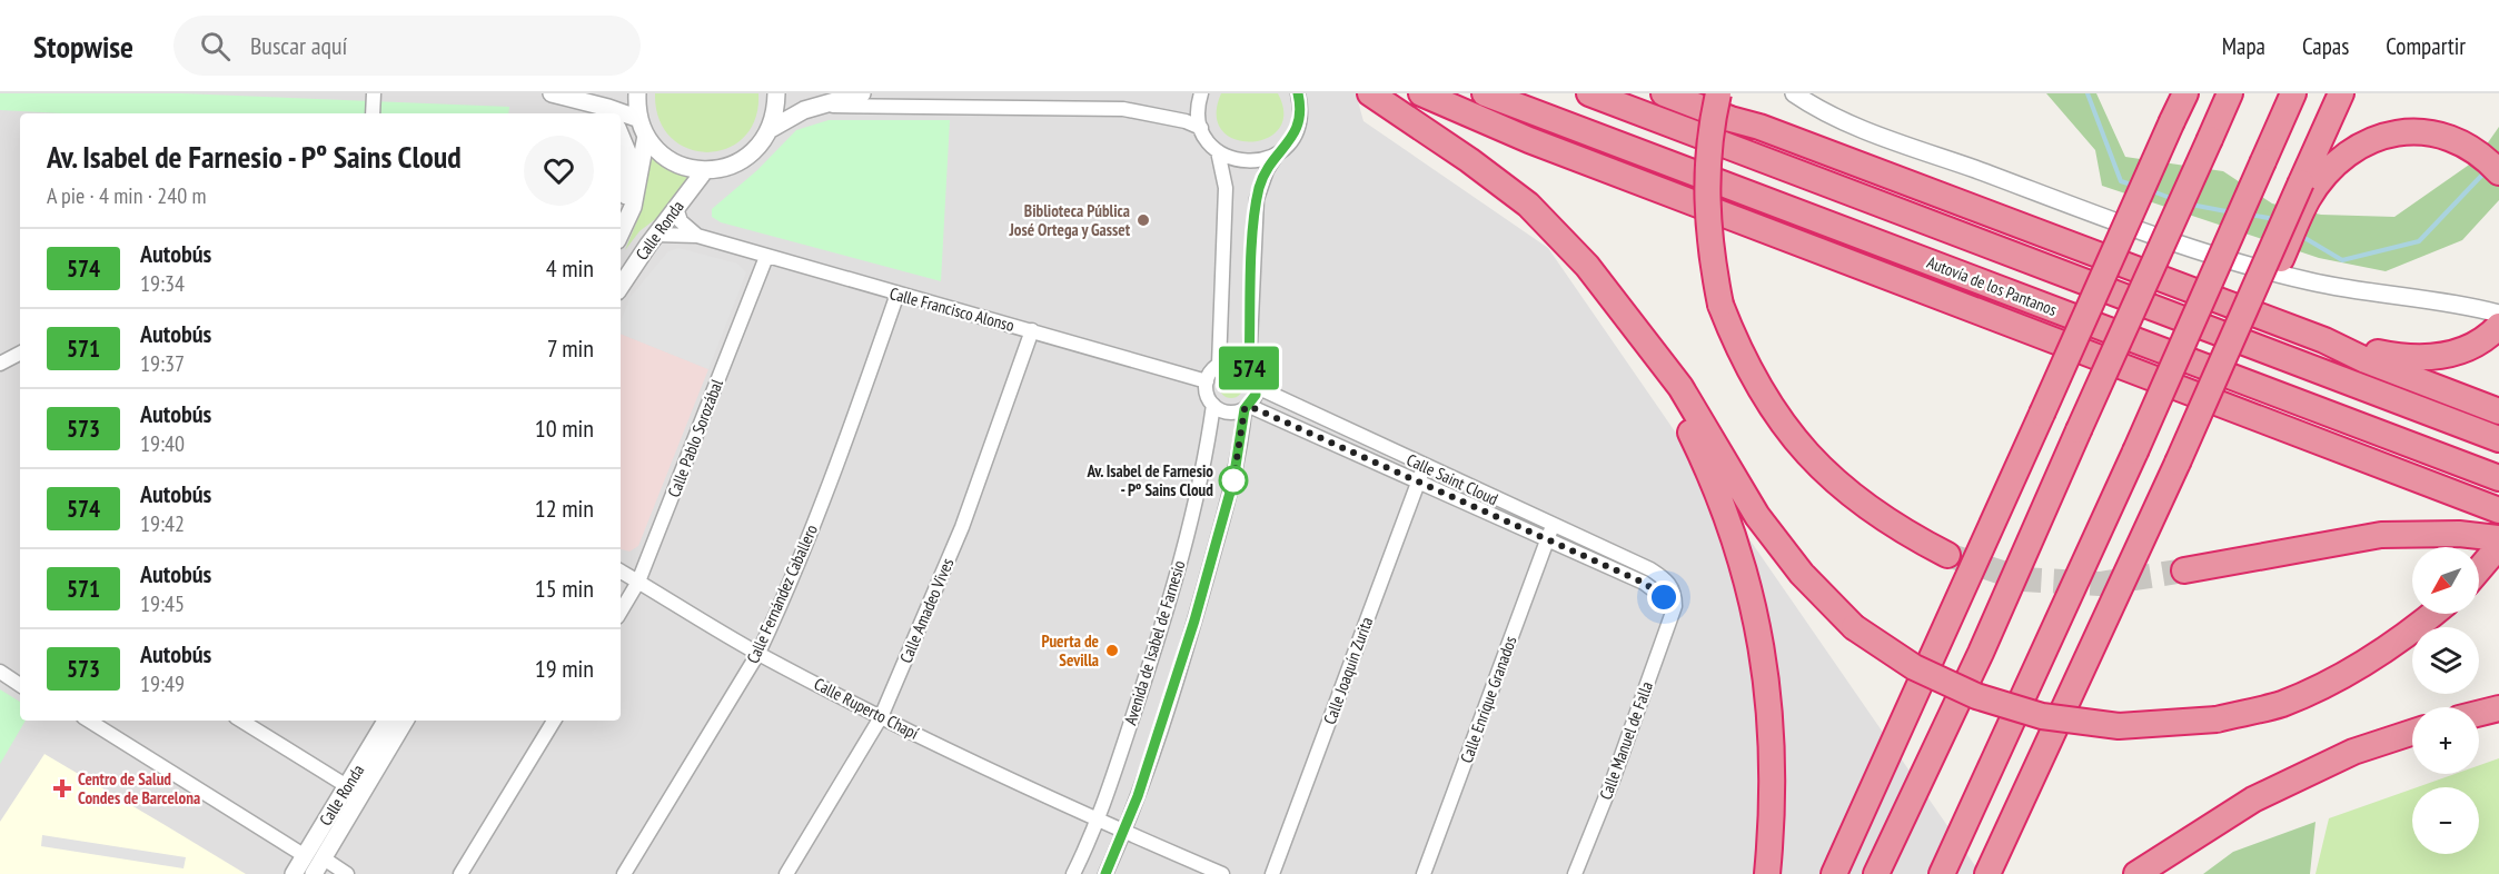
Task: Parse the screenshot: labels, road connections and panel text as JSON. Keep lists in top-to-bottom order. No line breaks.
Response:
{"streets":{"highway":["Autovía de los Pantanos"],"street":["Calle Ronda","Calle Francisco Alonso","Calle Pablo Sorozábal","Calle Saint Cloud","Calle Fernández Caballero","Calle Amadeo Vives","Avenida de Isabel de Farnesio","Calle Joaquín Zurita","Calle Enrique Granados","Calle Ruperto Chapí","Calle Manuel de Falla"]},"crossings":[["Calle Ronda","Calle Francisco Alonso"],["Calle Francisco Alonso","Calle Pablo Sorozábal"],["Calle Francisco Alonso","Calle Saint Cloud"],["Calle Francisco Alonso","Calle Fernández Caballero"],["Calle Francisco Alonso","Calle Amadeo Vives"],["Calle Francisco Alonso","Avenida de Isabel de Farnesio"],["Calle Pablo Sorozábal","Calle Ruperto Chapí"],["Calle Saint Cloud","Avenida de Isabel de Farnesio"],["Calle Saint Cloud","Calle Joaquín Zurita"],["Calle Saint Cloud","Calle Enrique Granados"],["Calle Saint Cloud","Calle Manuel de Falla"],["Calle Fernández Caballero","Calle Ruperto Chapí"],["Calle Amadeo Vives","Calle Ruperto Chapí"],["Avenida de Isabel de Farnesio","Calle Ruperto Chapí"]],"places":{"other":["Biblioteca Pública José Ortega y Gasset","Av. Isabel de Farnesio - Pº Sains Cloud","Puerta de Sevilla"],"health":["Centro de Salud Condes de Barcelona"]},"lines":["bus line 574"],"north":"bottom left","page":{"header":"Stopwise","search":"Buscar aquí","nav":["Mapa","Capas","Compartir"],"on_map":"574","heading":["Av. Isabel de Farnesio - Pº Sains Cloud","A pie · 4 min · 240 m"],"list":[{"mark":"574","name":"Autobús","note":"19:34","value":"4 min"},{"mark":"571","name":"Autobús","note":"19:37","value":"7 min"},{"mark":"573","name":"Autobús","note":"19:40","value":"10 min"},{"mark":"574","name":"Autobús","note":"19:42","value":"12 min"},{"mark":"571","name":"Autobús","note":"19:45","value":"15 min"},{"mark":"573","name":"Autobús","note":"19:49","value":"19 min"}],"map_buttons":["+","−"]}}
